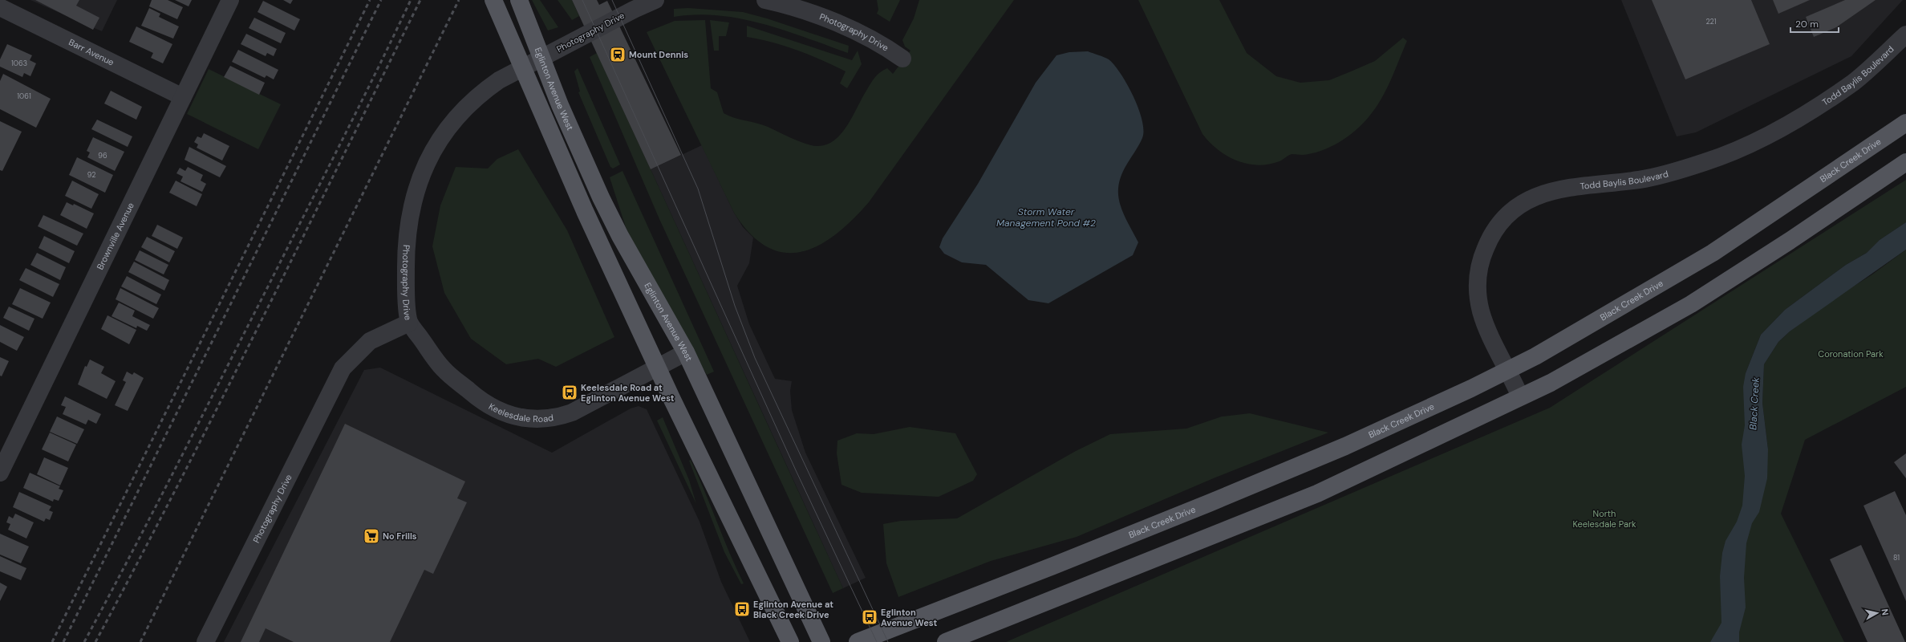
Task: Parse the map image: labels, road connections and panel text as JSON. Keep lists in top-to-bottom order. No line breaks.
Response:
{"streets":{"main road":["Eglinton Avenue West","Black Creek Drive"],"street":["Photography Drive","Barr Avenue","Todd Baylis Boulevard","Brownville Avenue","Keelesdale Road"]},"crossings":[["Photography Drive","Keelesdale Road"],["Barr Avenue","Brownville Avenue"],["Todd Baylis Boulevard","Black Creek Drive"],["Eglinton Avenue West","Keelesdale Road"]],"water":["Storm Water Management Pond #2","Black Creek"],"parks":["Coronation Park","North Keelesdale Park"],"places":{"station":["Mount Dennis"],"bus stop":["Keelesdale Road at Eglinton Avenue West","Eglinton Avenue at Black Creek Drive","Eglinton Avenue West"],"supermarket":["No Frills"]},"house_numbers":["221","1063","1061","96","92","81"],"scale_bar":"20 m","north":"right"}
